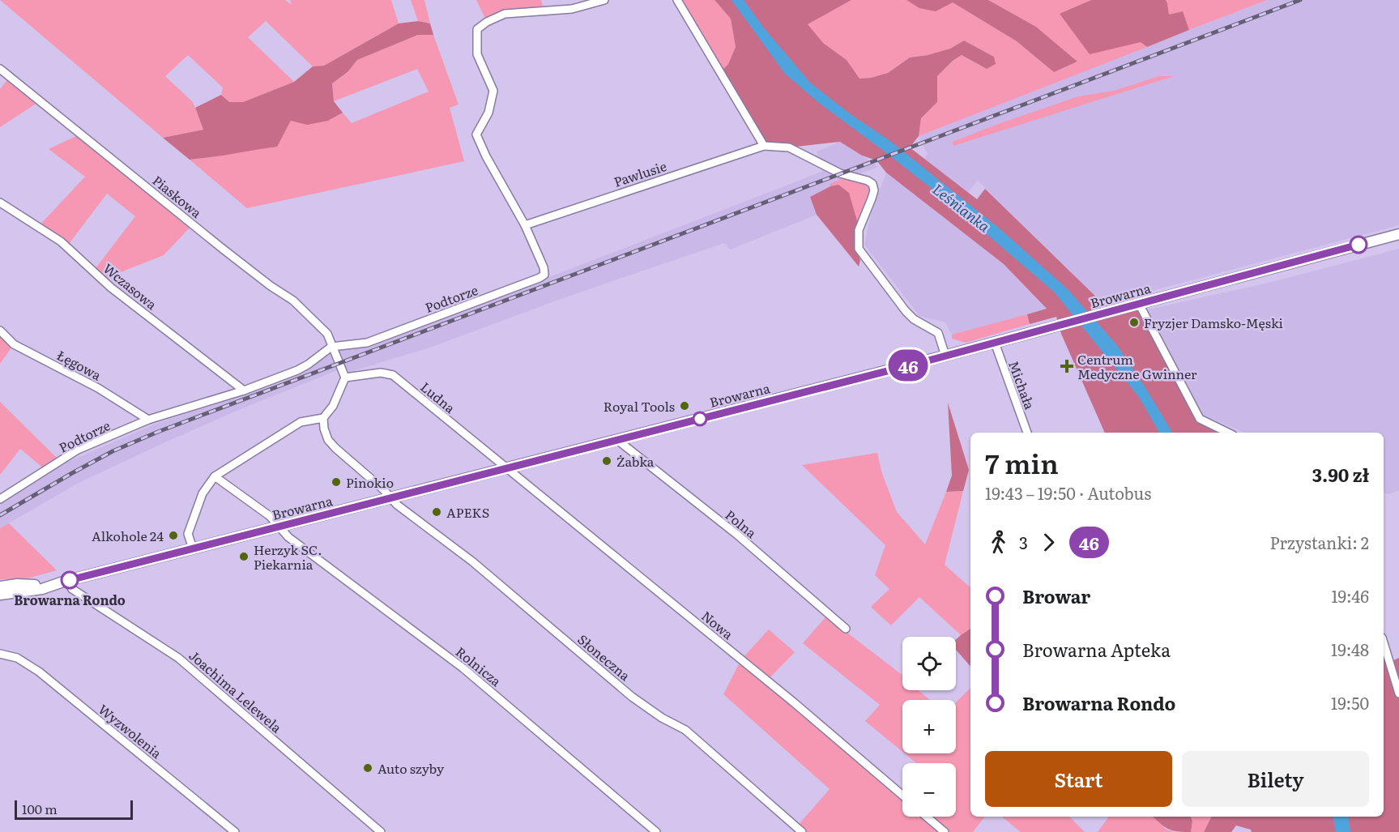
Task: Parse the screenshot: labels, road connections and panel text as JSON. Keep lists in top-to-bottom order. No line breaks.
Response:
{"streets":{"street":["Pawlusie","Piaskowa","Wczasowa","Browarna","Podtorze","Łęgowa","Michała","Ludna","Polna","Nowa","Słoneczna","Rolnicza","Joachima Lelewela","Wyzwolenia"]},"crossings":[["Pawlusie","Podtorze"],["Piaskowa","Podtorze"],["Wczasowa","Podtorze"],["Browarna","Michała"],["Browarna","Ludna"],["Browarna","Polna"],["Browarna","Nowa"],["Browarna","Słoneczna"],["Browarna","Rolnicza"],["Browarna","Joachima Lelewela"],["Podtorze","Łęgowa"],["Ludna","Nowa"]],"water":["Leśnianka"],"places":{"other":["Fryzjer Damsko-Męski","Royal Tools","Żabka","Pinokio","APEKS","Alkohole 24","Herzyk SC. Piekarnia","Browarna Rondo","Auto szyby"],"health":["Centrum Medyczne Gwinner"]},"lines":["bus line 46"],"scale_bar":"100 m","page":{"on_map":"46","heading":["7 min","19:43 – 19:50 · Autobus","3.90 zł"],"legs":["3","46","Przystanki: 2"],"list":[{"name":"Browar","value":"19:46"},{"name":"Browarna Apteka","value":"19:48"},{"name":"Browarna Rondo","value":"19:50"}],"map_buttons":["+","−"],"buttons":["Start","Bilety"],"scale":"100 m"}}
